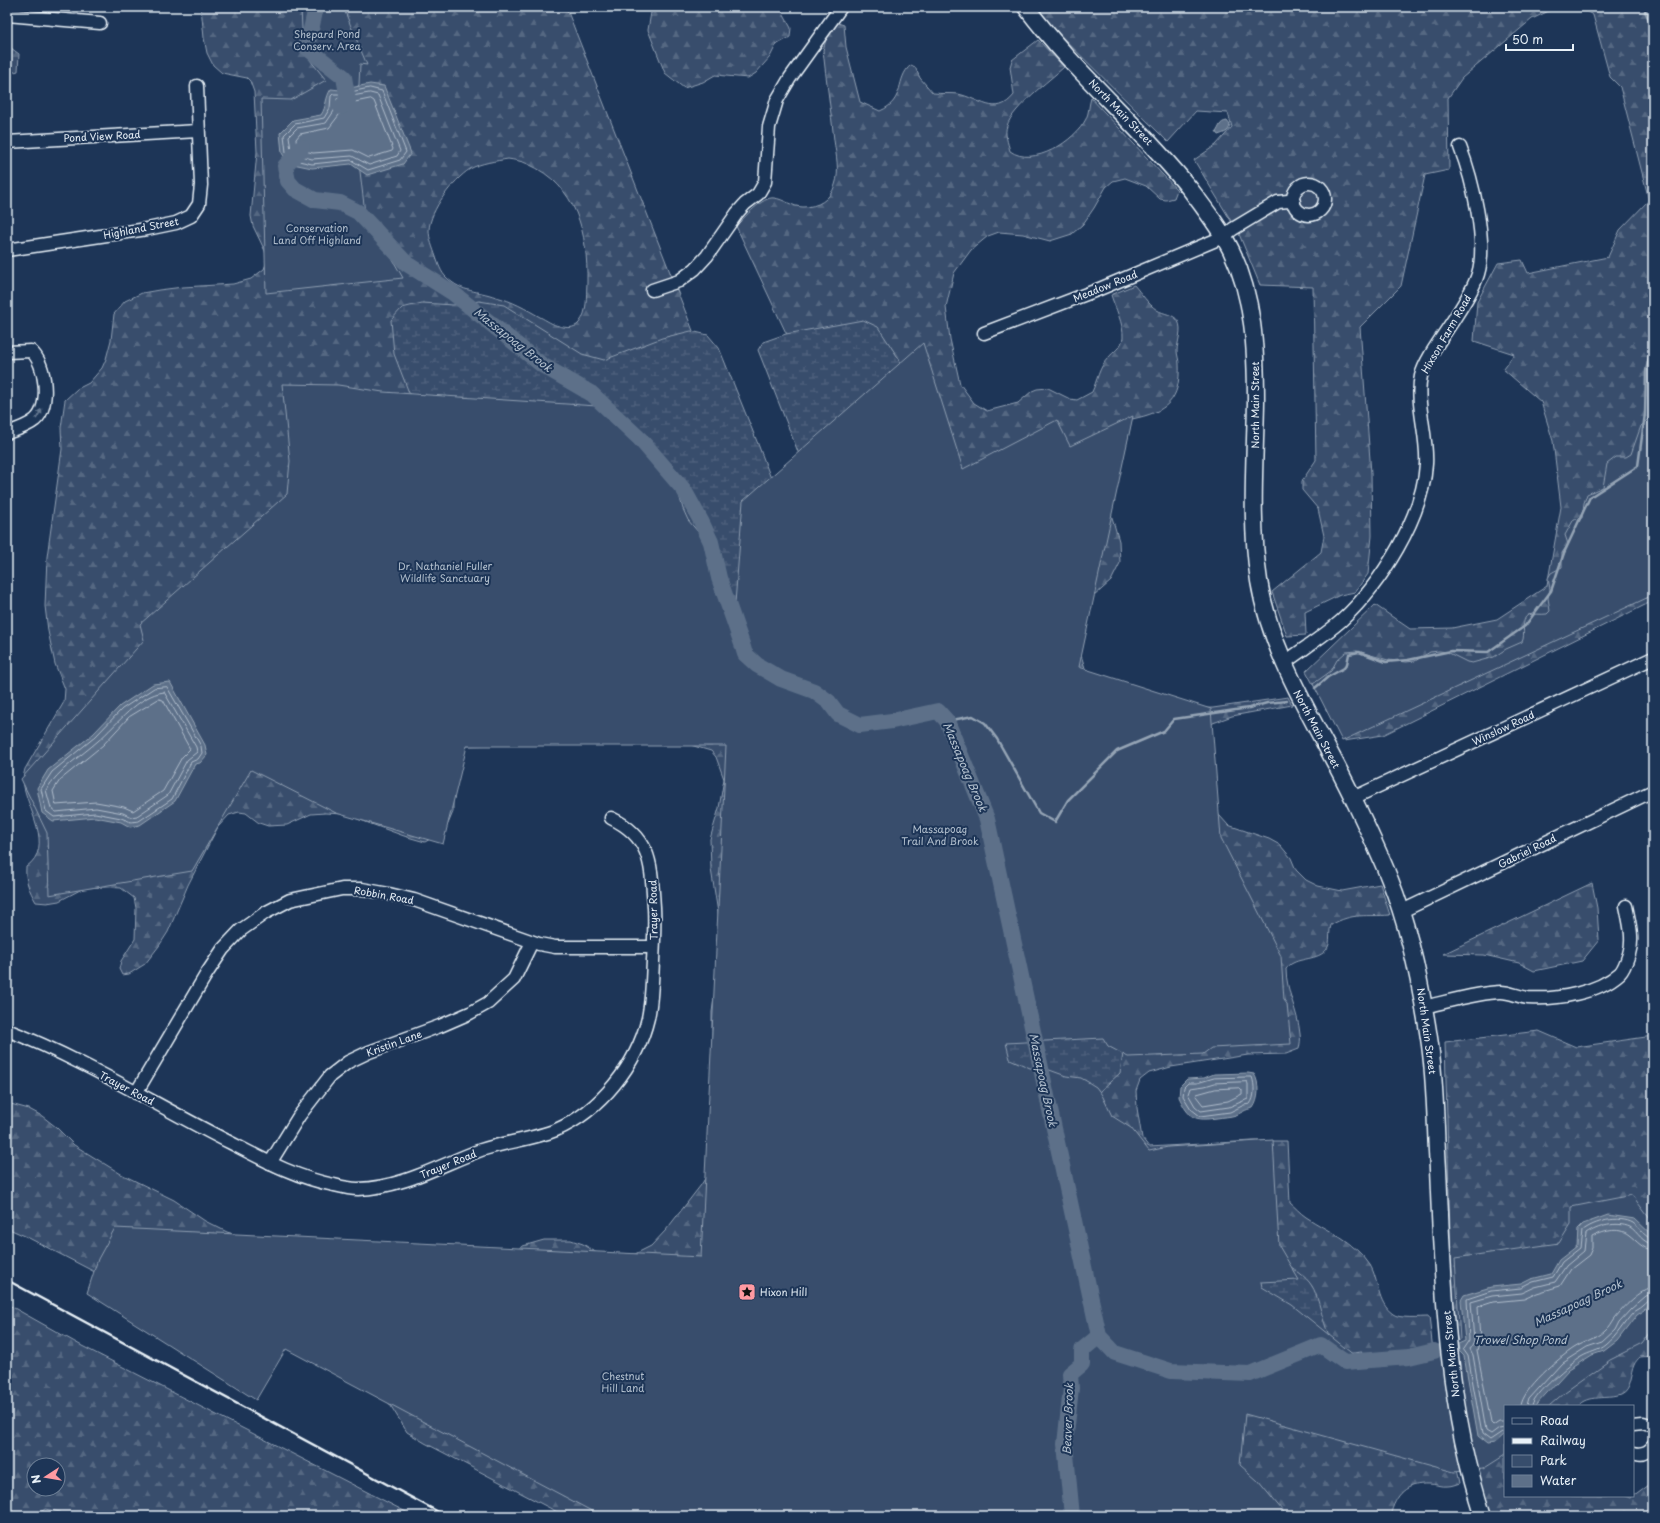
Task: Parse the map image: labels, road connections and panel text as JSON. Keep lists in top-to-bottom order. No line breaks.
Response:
{"streets":{"main road":["North Main Street"],"street":["Pond View Road","Highland Street","Meadow Road","Hixson Farm Road","Winslow Road","Gabriel Road","Robbin Road","Trayer Road","Kristin Lane"]},"crossings":[["North Main Street","Meadow Road"],["North Main Street","Hixson Farm Road"],["North Main Street","Winslow Road"],["North Main Street","Gabriel Road"],["Pond View Road","Highland Street"],["Robbin Road","Trayer Road"],["Robbin Road","Kristin Lane"],["Trayer Road","Kristin Lane"]],"water":["Massapoag Brook","Trowel Shop Pond","Beaver Brook"],"parks":["Shepard Pond Conserv. Area","Conservation Land Off Highland","Dr. Nathaniel Fuller Wildlife Sanctuary","Massapoag Trail And Brook","Chestnut Hill Land"],"places":{"place":["Hixon Hill"]},"legend":["Road","Railway","Park","Water"],"scale_bar":"50 m","north":"left"}
